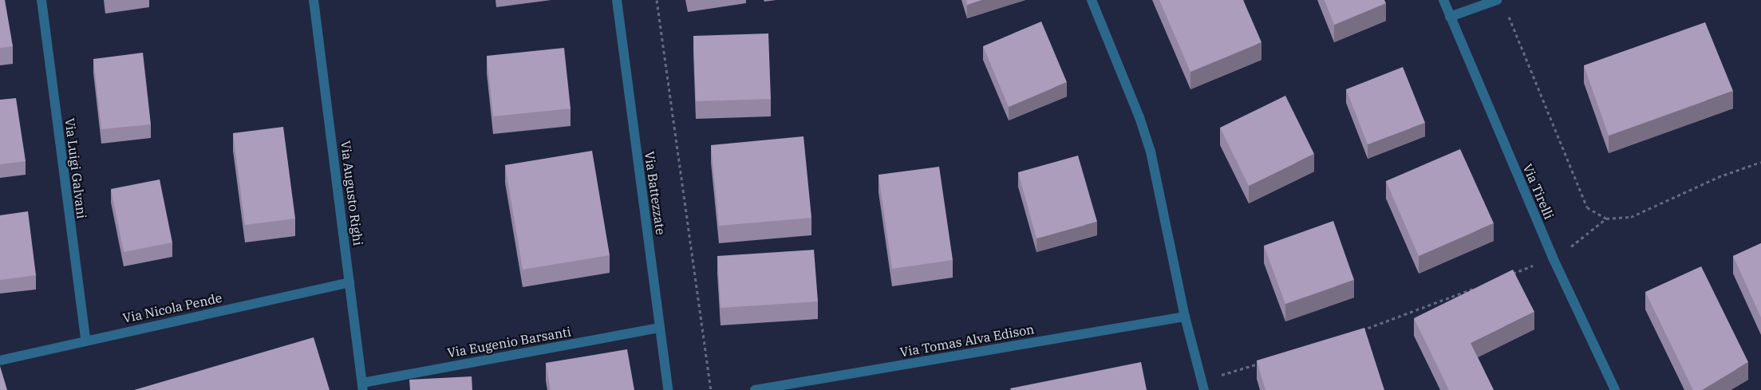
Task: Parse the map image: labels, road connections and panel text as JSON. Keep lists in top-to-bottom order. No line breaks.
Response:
{"streets":{"street":["Via Luigi Galvani","Via Tirelli","Via Augusto Righi","Via Battezzate","Via Nicola Pende","Via Tomas Alva Edison","Via Eugenio Barsanti"]},"crossings":[["Via Luigi Galvani","Via Nicola Pende"],["Via Augusto Righi","Via Nicola Pende"],["Via Augusto Righi","Via Eugenio Barsanti"],["Via Battezzate","Via Eugenio Barsanti"]]}
